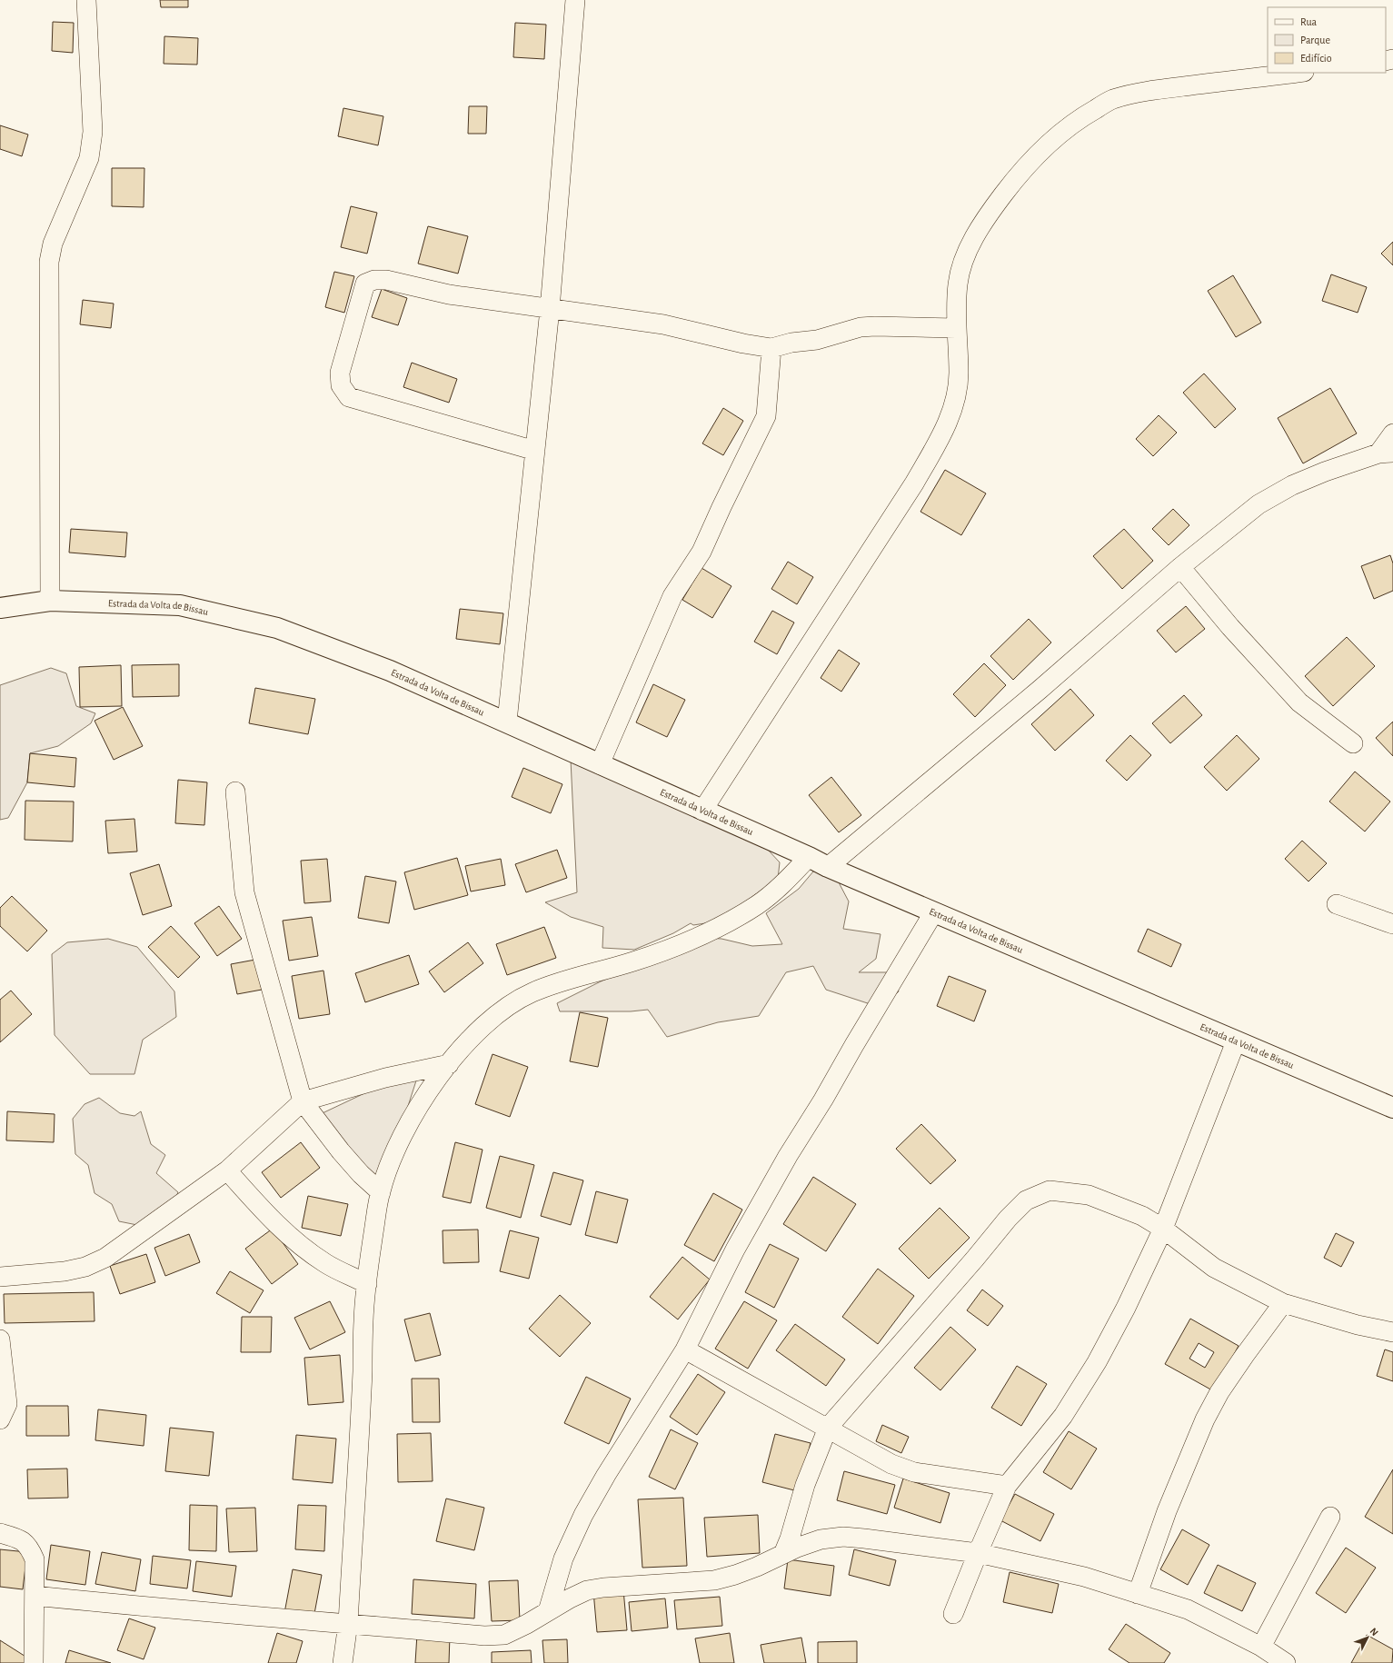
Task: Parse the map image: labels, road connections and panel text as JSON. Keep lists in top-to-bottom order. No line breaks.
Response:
{"streets":{"main road":["Estrada da Volta de Bissau"]},"legend":["Rua","Parque","Edifício"],"north":"top right"}
